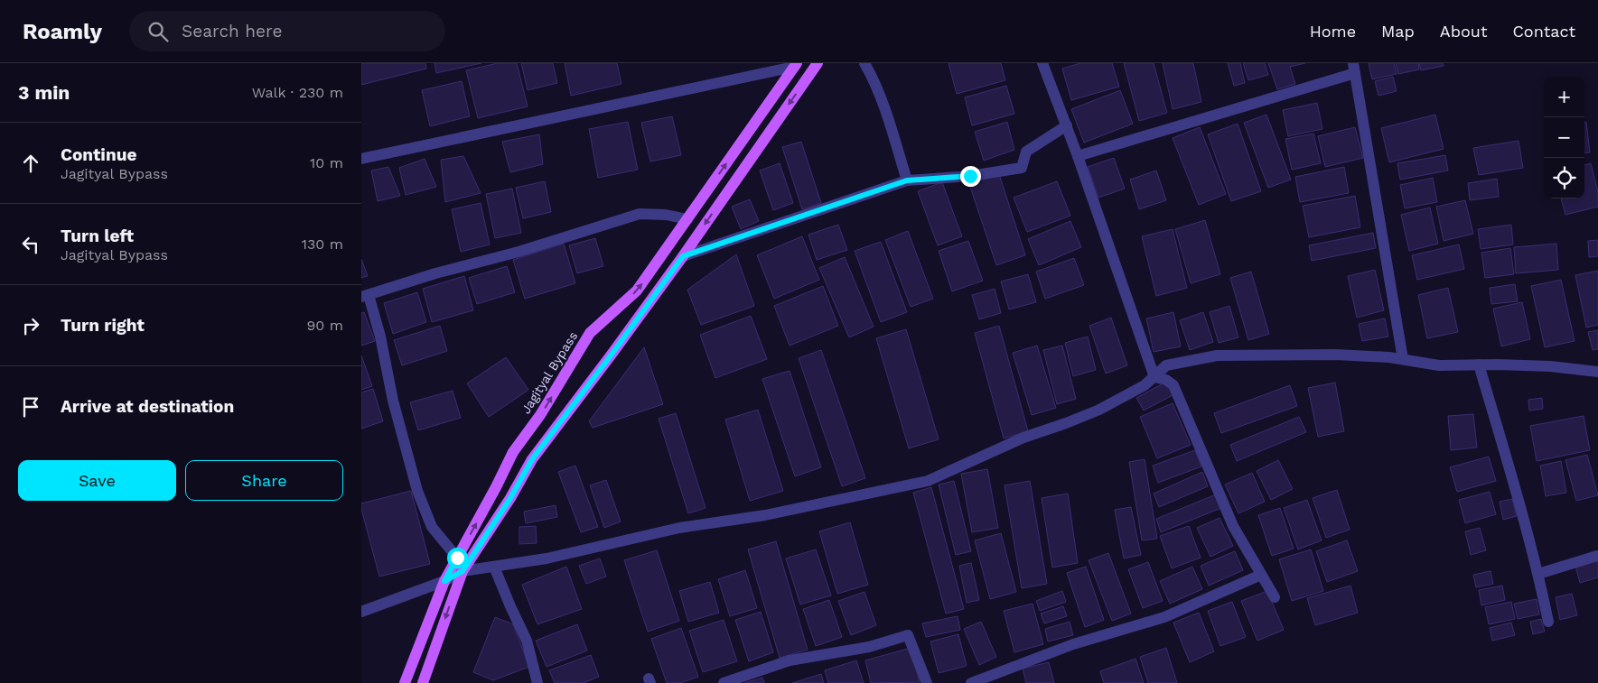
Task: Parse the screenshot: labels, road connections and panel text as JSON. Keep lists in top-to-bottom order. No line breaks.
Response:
{"streets":{"main road":["Jagityal Bypass"]},"page":{"header":"Roamly","search":"Search here","nav":["Home","Map","About","Contact"],"heading":["3 min","Walk · 230 m"],"map_buttons":["+","−"],"list":[["Continue","Jagityal Bypass","10 m"],["Turn left","Jagityal Bypass","130 m"],["Turn right","90 m"],"Arrive at destination"],"buttons":["Save","Share"]}}
